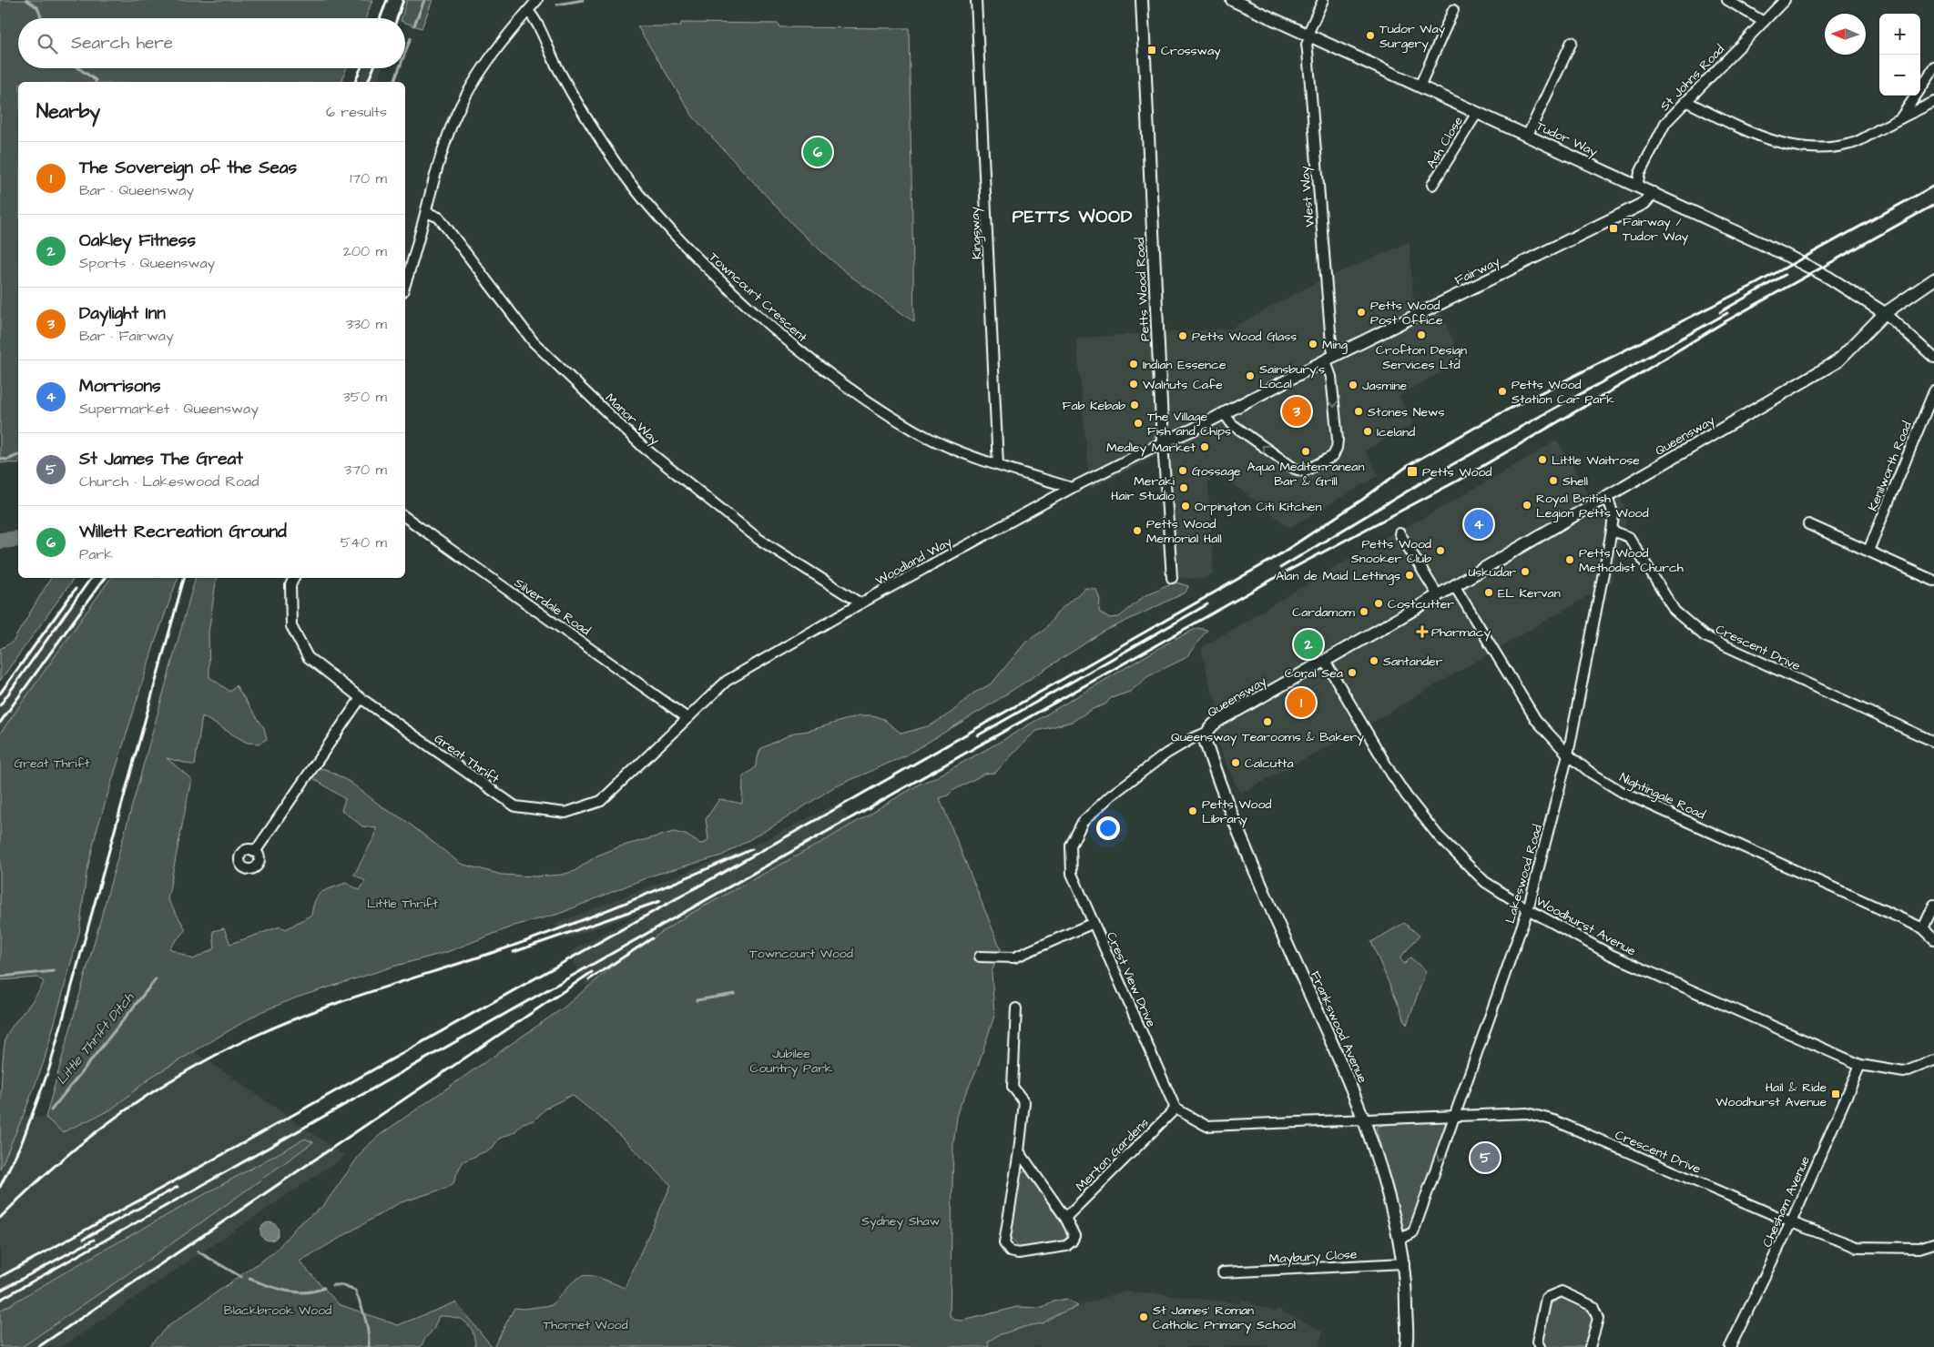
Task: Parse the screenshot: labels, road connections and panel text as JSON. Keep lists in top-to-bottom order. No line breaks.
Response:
{"streets":{"street":["St Johns Road","Tudor Way","Ash Close","West Way","Kingsway","Fairway","Petts Wood Road","Towncourt Crescent","Manor Way","Queensway","Kenilworth Road","Woodland Way","Silverdale Road","Crescent Drive","Great Thrift","Nightingale Road","Lakeswood Road","Woodhurst Avenue","Crest View Drive","Frankswood Avenue","Merton Gardens","Chesham Avenue","Maybury Close"]},"crossings":[["St Johns Road","Tudor Way"],["Tudor Way","Ash Close"],["Tudor Way","West Way"],["Tudor Way","Fairway"],["Tudor Way","Queensway"],["West Way","Fairway"],["Kingsway","Towncourt Crescent"],["Fairway","Petts Wood Road"],["Fairway","Woodland Way"],["Petts Wood Road","Woodland Way"],["Towncourt Crescent","Woodland Way"],["Manor Way","Woodland Way"],["Queensway","Nightingale Road"],["Queensway","Lakeswood Road"],["Queensway","Woodhurst Avenue"],["Queensway","Crest View Drive"],["Queensway","Frankswood Avenue"],["Woodland Way","Silverdale Road"],["Woodland Way","Great Thrift"],["Silverdale Road","Great Thrift"],["Crescent Drive","Lakeswood Road"],["Crescent Drive","Frankswood Avenue"],["Crescent Drive","Chesham Avenue"],["Nightingale Road","Lakeswood Road"],["Lakeswood Road","Woodhurst Avenue"],["Lakeswood Road","Frankswood Avenue"],["Woodhurst Avenue","Chesham Avenue"],["Crest View Drive","Frankswood Avenue"],["Crest View Drive","Merton Gardens"],["Frankswood Avenue","Maybury Close"]],"districts":["PETTS WOOD"],"water":["Little Thrift Ditch"],"parks":["Great Thrift","Little Thrift","Towncourt Wood","Jubilee Country Park","Sydney Shaw","Blackbrook Wood","Thornet Wood"],"places":{"other":["Tudor Way Surgery","Petts Wood Post Office","Crofton Design Services Ltd","Petts Wood Glass","Ming","Indian Essence","Sainsbury's Local","Walnuts Cafe","Jasmine","Petts Wood Station Car Park","Fab Kebab","Stones News","The Village Fish and Chips","Iceland","Medley Market","Aqua Mediterranean Bar & Grill","Little Waitrose","Gossage","Shell","Meraki Hair Studio","Royal British Legion Petts Wood","Orpington Citi Kitchen","Petts Wood Memorial Hall","Petts Wood Snooker Club","Petts Wood Methodist Church","Uskudar","Alan de Maid Lettings","EL Kervan","Costcutter","Cardamom","Santander","Coral Sea","Queensway Tearooms & Bakery","Calcutta","Petts Wood Library","St James' Roman Catholic Primary School"],"transit":["Crossway","Fairway / Tudor Way","Petts Wood","Hail & Ride Woodhurst Avenue"],"health":["Pharmacy"]},"north":"left","page":{"map_buttons":["+","−"],"search":"Search here","heading":["Nearby","6 results"],"pins":["6","3","4","2","1","5"],"list":[{"mark":"1","name":"The Sovereign of the Seas","note":"Bar · Queensway","value":"170 m"},{"mark":"2","name":"Oakley Fitness","note":"Sports · Queensway","value":"200 m"},{"mark":"3","name":"Daylight Inn","note":"Bar · Fairway","value":"330 m"},{"mark":"4","name":"Morrisons","note":"Supermarket · Queensway","value":"350 m"},{"mark":"5","name":"St James The Great","note":"Church · Lakeswood Road","value":"370 m"},{"mark":"6","name":"Willett Recreation Ground","note":"Park","value":"540 m"}]}}
